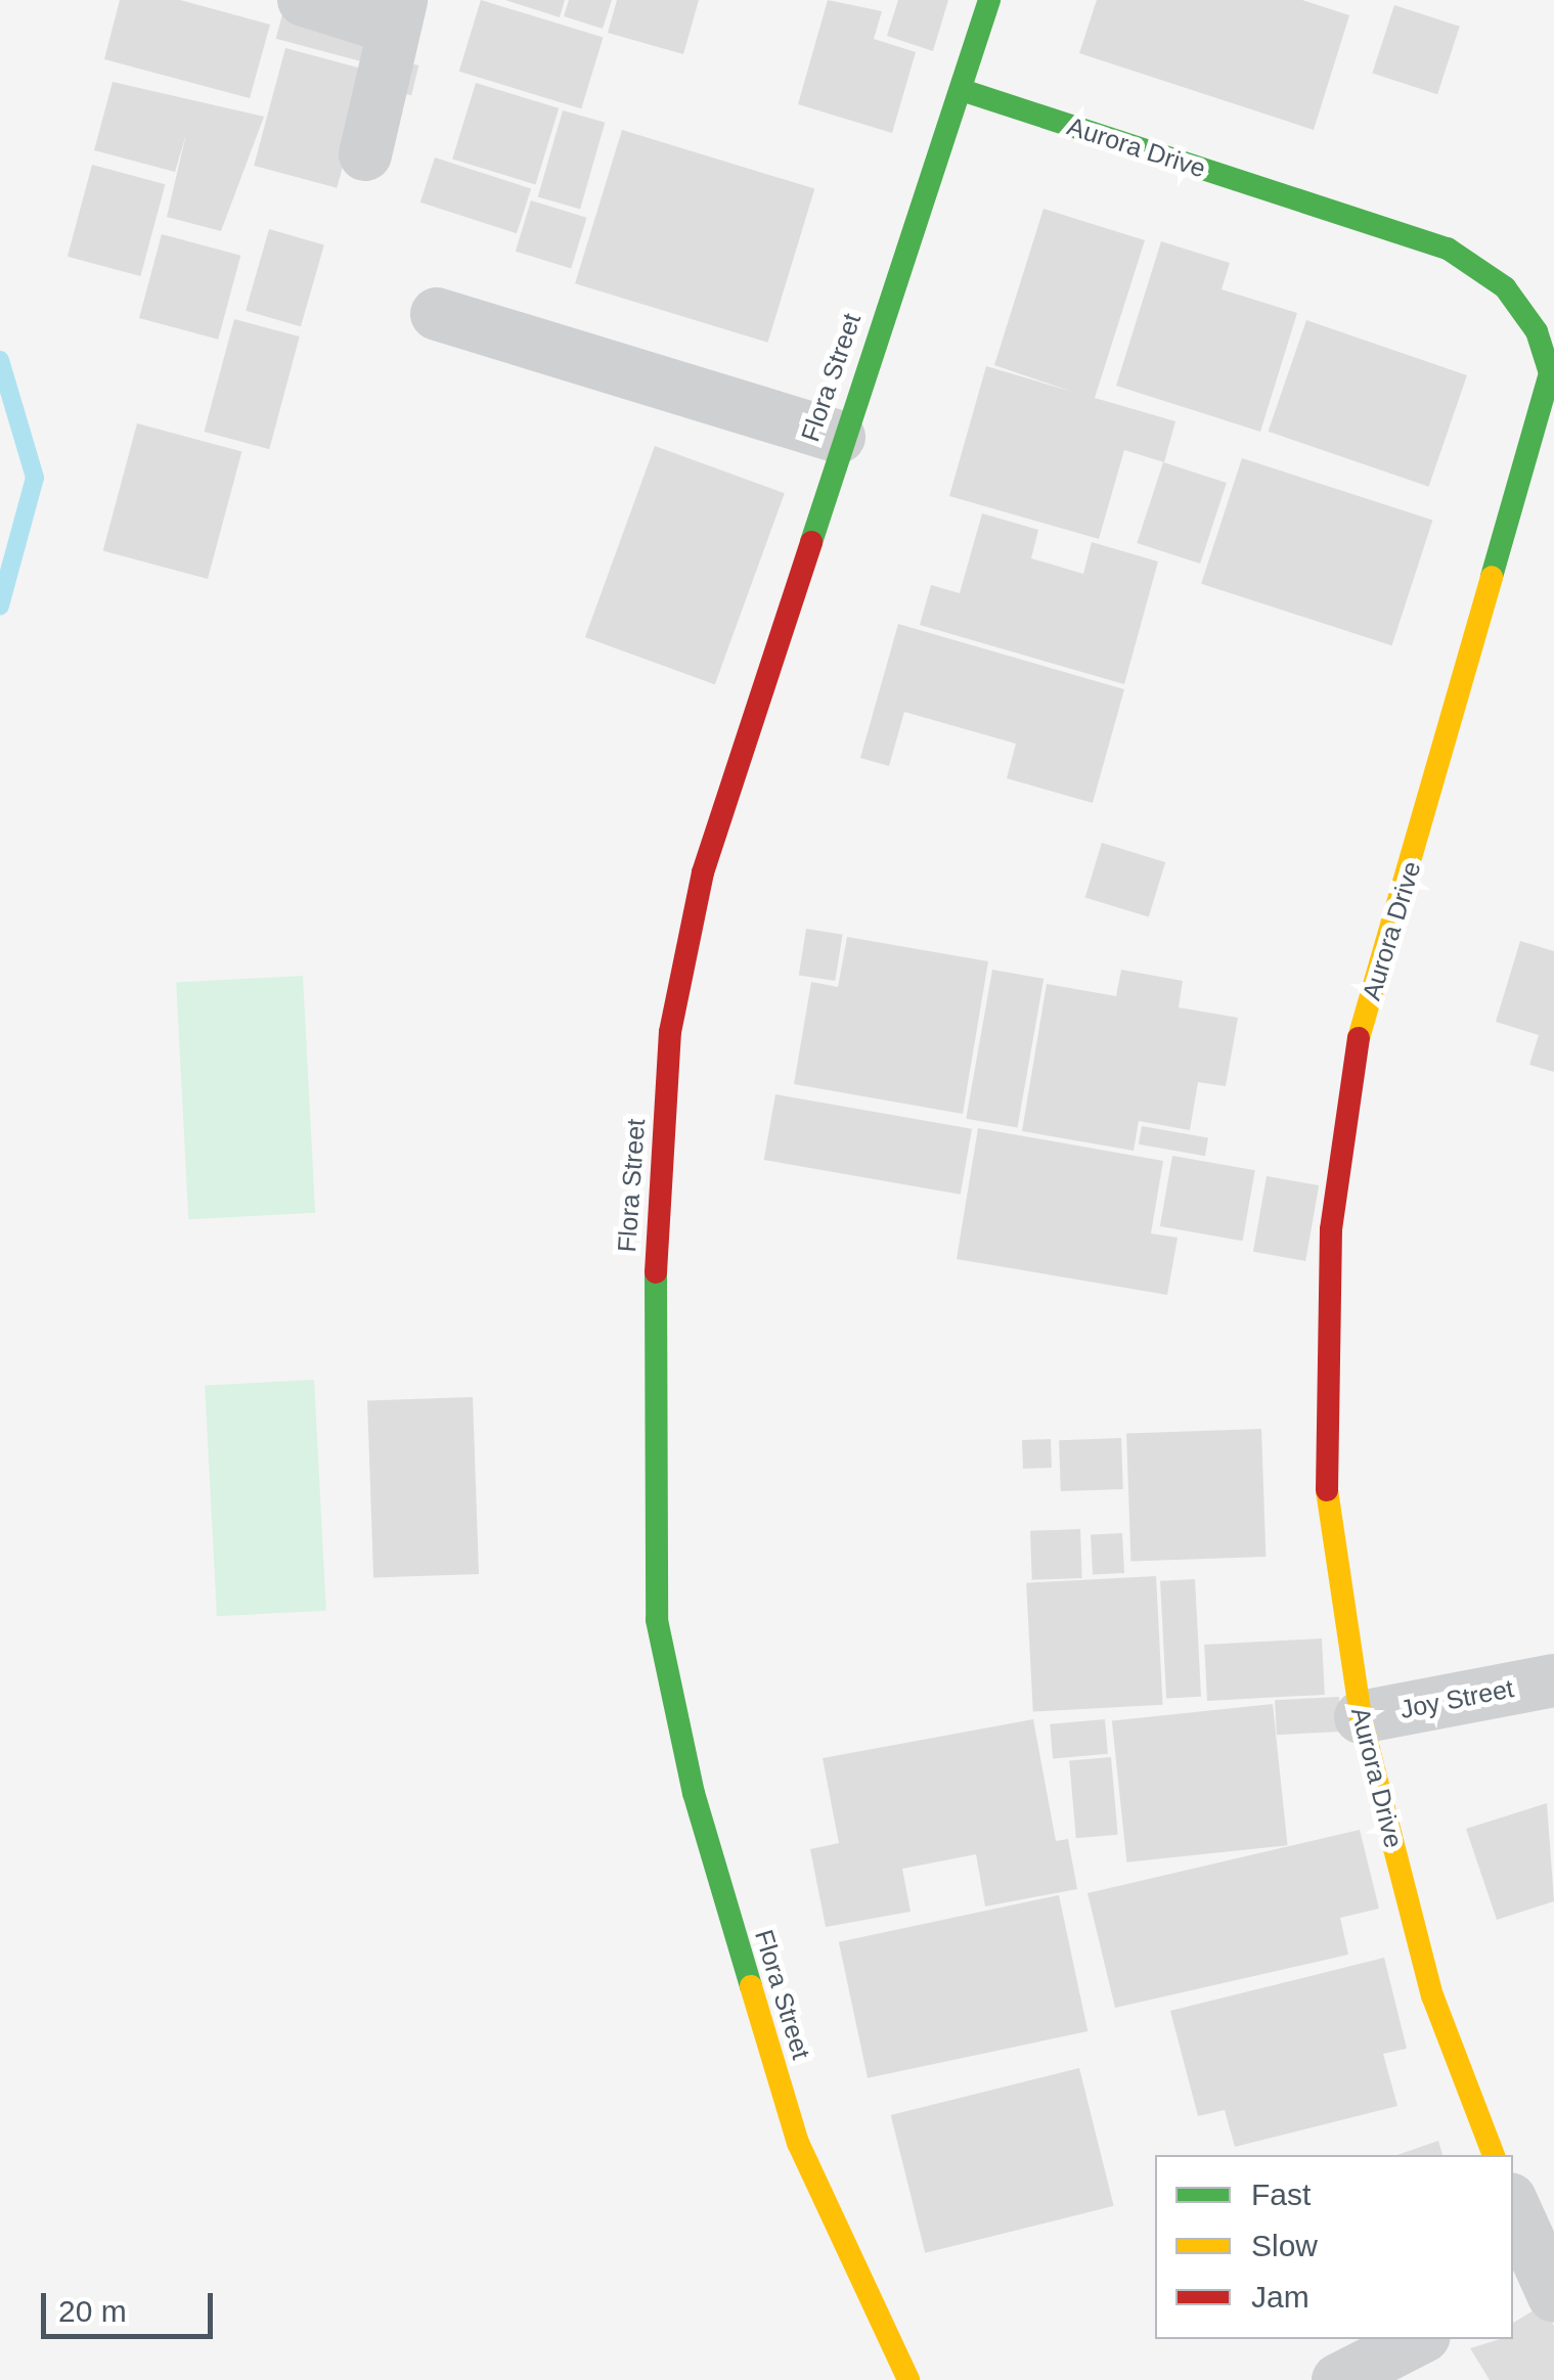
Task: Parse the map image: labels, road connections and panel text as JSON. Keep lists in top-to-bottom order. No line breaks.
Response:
{"streets":{"street":["Aurora Drive","Flora Street","Joy Street"]},"crossings":[["Aurora Drive","Flora Street"],["Aurora Drive","Joy Street"]],"legend":["Fast","Slow","Jam"],"scale_bar":"20 m"}
